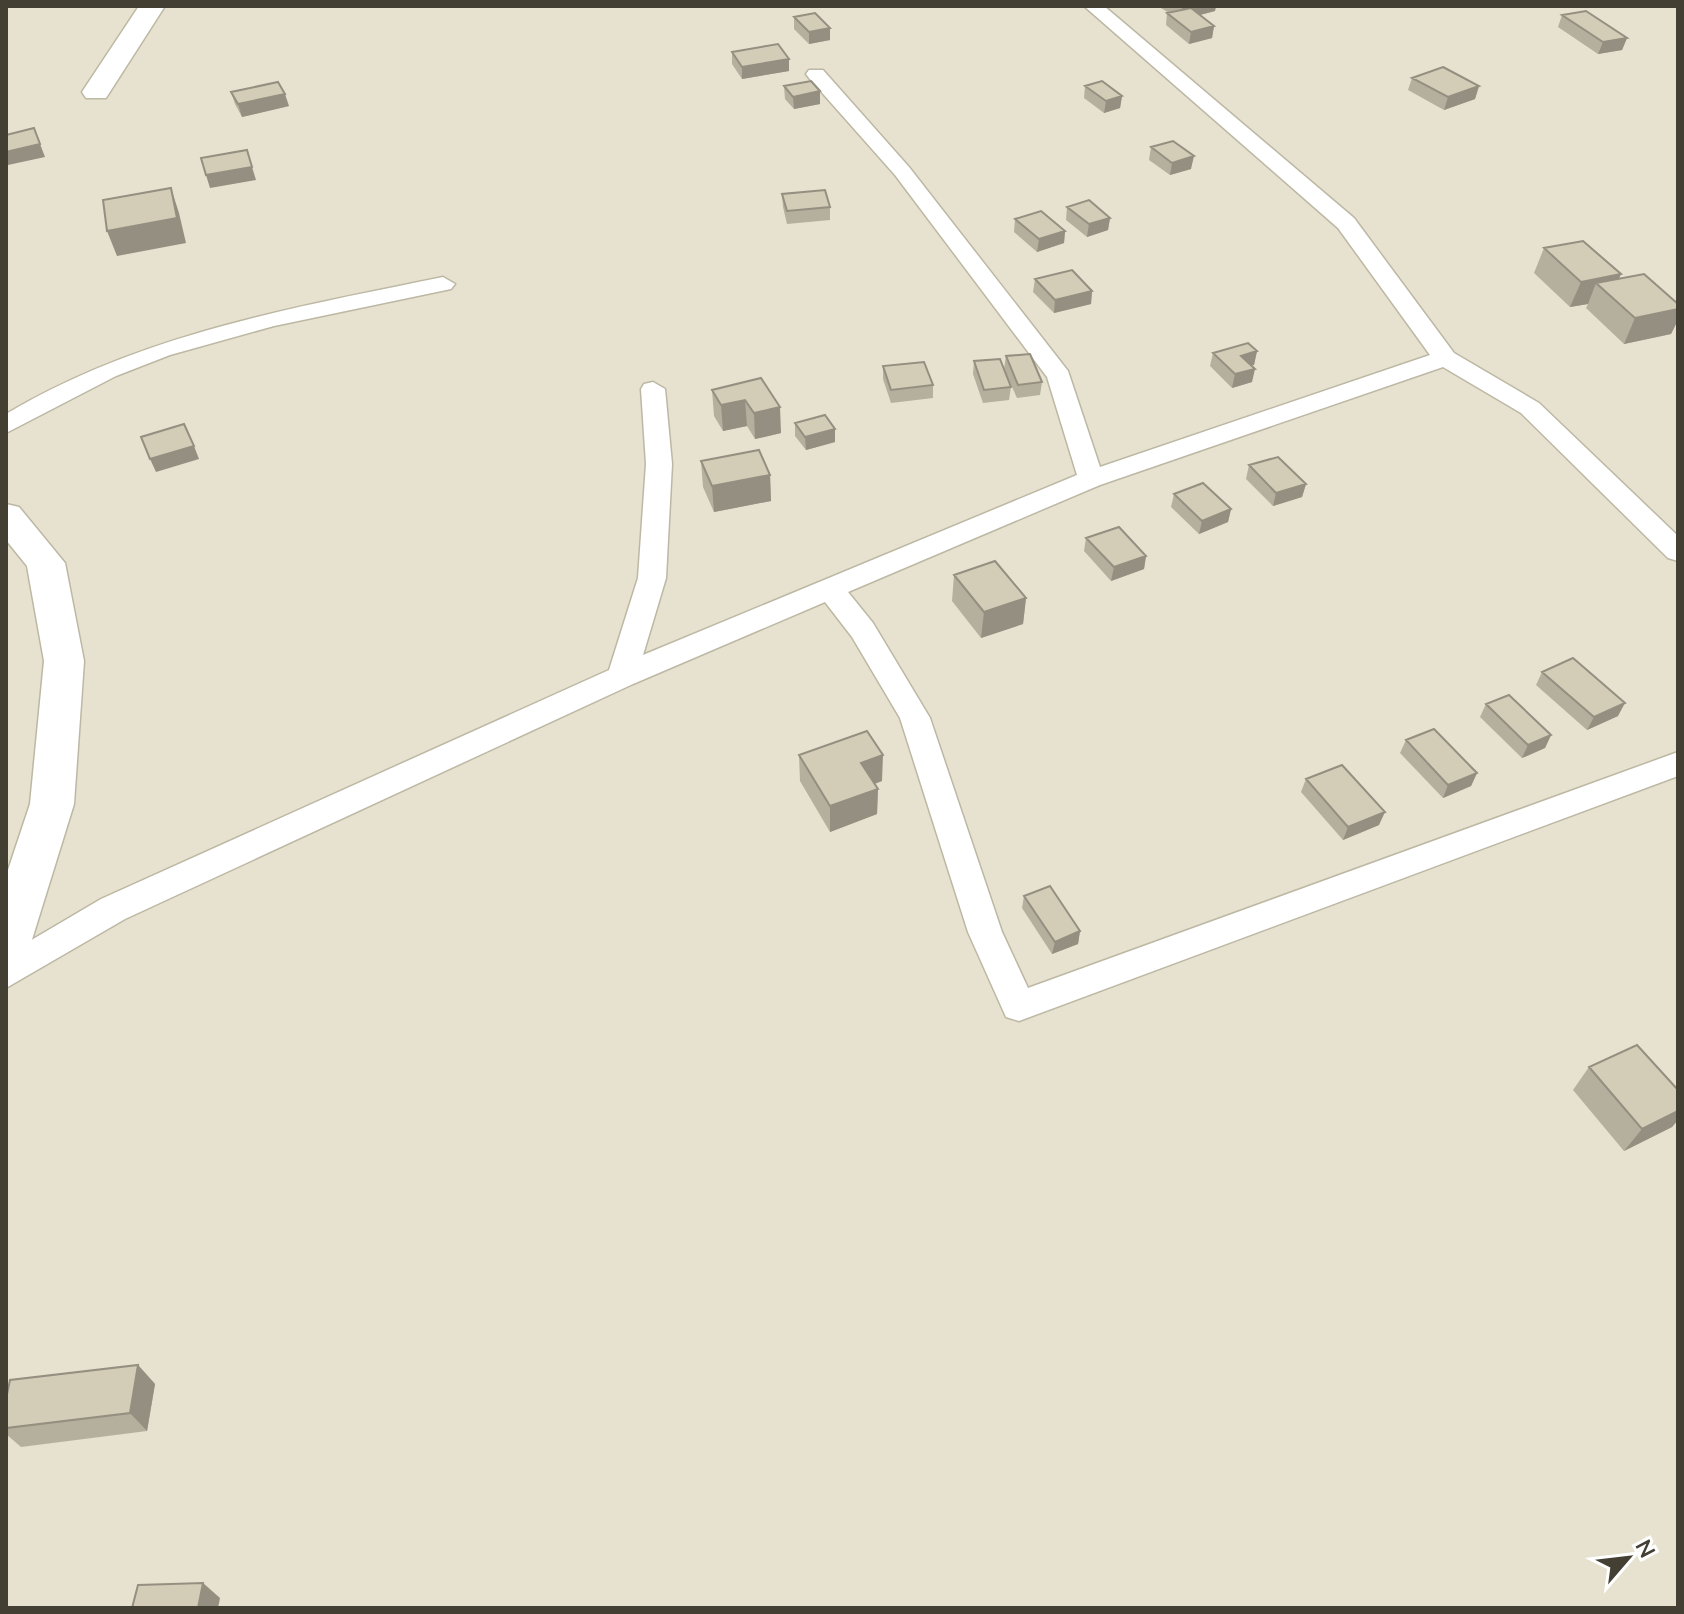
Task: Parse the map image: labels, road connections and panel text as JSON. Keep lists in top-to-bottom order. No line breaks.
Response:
{"north":"top right"}
